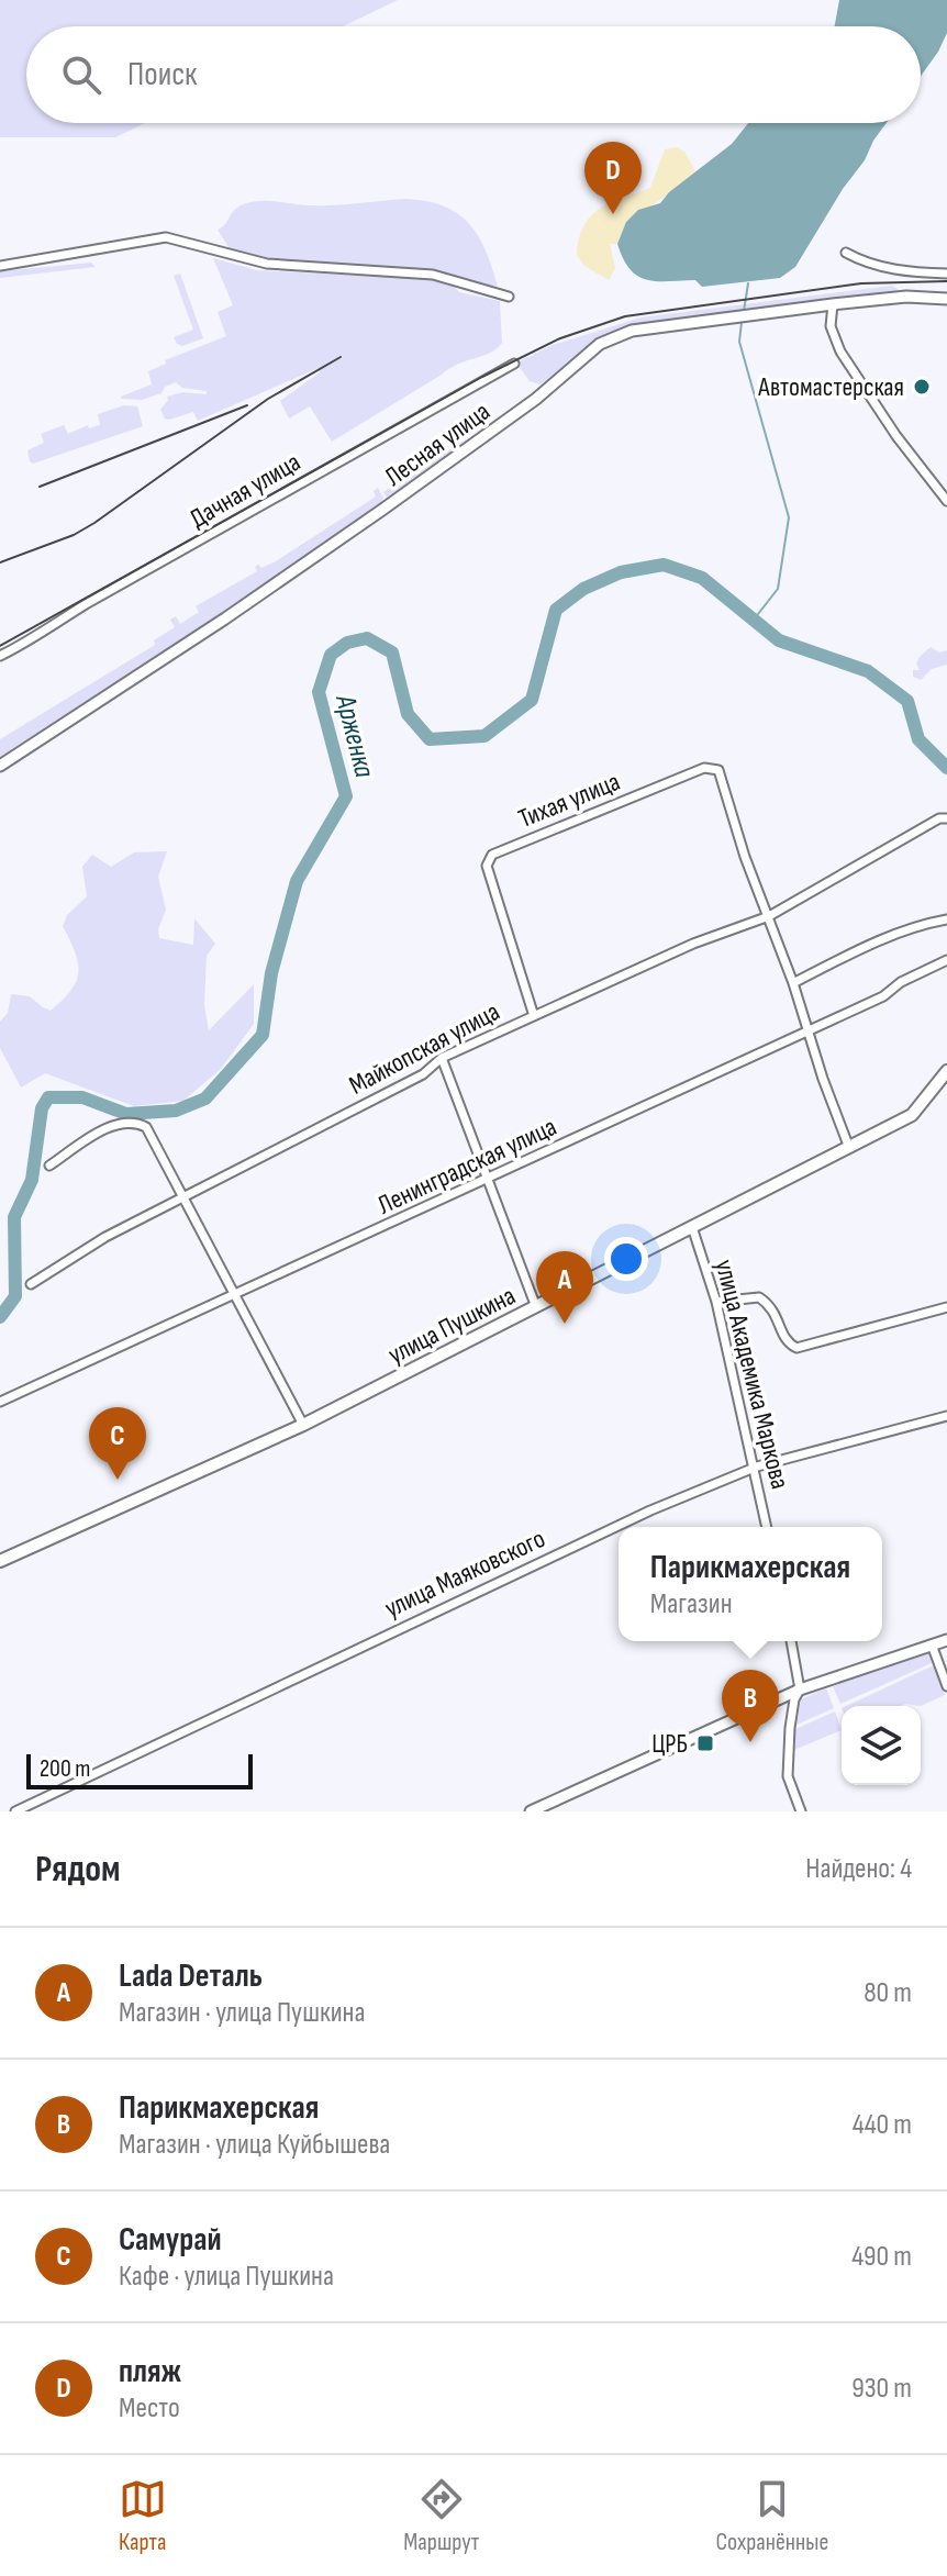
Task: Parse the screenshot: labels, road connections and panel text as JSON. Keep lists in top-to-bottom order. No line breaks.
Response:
{"streets":{"main road":["улица Пушкина"],"street":["Лесная улица","Дачная улица","Тихая улица","Майкопская улица","Ленинградская улица","улица Академика Маркова","улица Маяковского"]},"crossings":[["Тихая улица","Майкопская улица"],["улица Пушкина","улица Академика Маркова"],["улица Академика Маркова","улица Маяковского"]],"water":["Арженка"],"places":{"other":["Автомастерская"],"transit":["ЦРБ"]},"scale_bar":"200 m","page":{"search":"Поиск","pins":["D","A","C","B"],"popup":["Парикмахерская","Магазин"],"scale":"200 m","heading":["Рядом","Найдено: 4"],"list":[{"mark":"A","name":"Lada Dеталь","note":"Магазин · улица Пушкина","value":"80 m"},{"mark":"B","name":"Парикмахерская","note":"Магазин · улица Куйбышева","value":"440 m"},{"mark":"C","name":"Самурай","note":"Кафе · улица Пушкина","value":"490 m"},{"mark":"D","name":"пляж","note":"Место","value":"930 m"}],"nav":["Карта","Маршрут","Сохранённые"]}}
